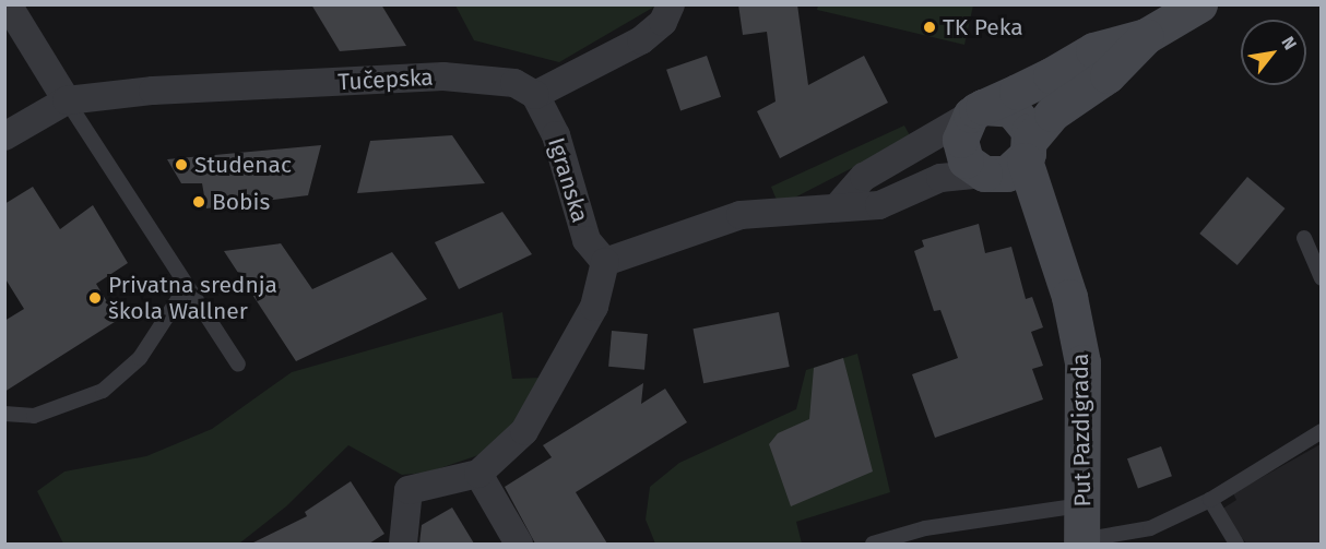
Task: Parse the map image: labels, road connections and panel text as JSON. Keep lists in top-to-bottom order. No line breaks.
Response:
{"streets":{"street":["Tučepska","Igranska","Put Pazdigrada"]},"crossings":[["Tučepska","Igranska"]],"places":["TK Peka","Studenac","Bobis","Privatna srednja škola Wallner"],"north":"top right"}
